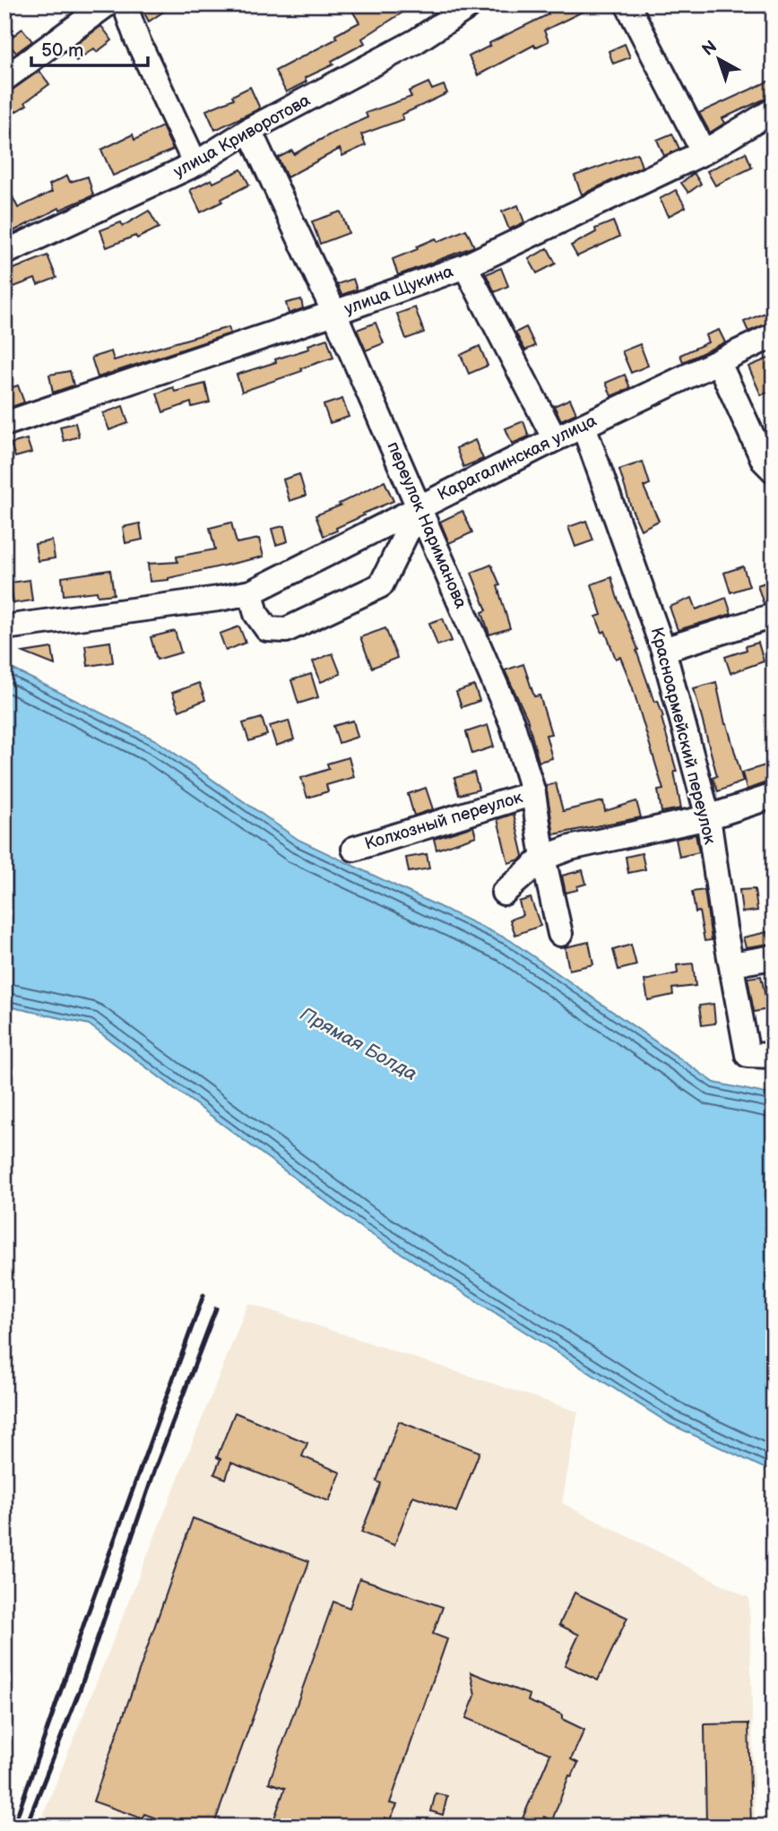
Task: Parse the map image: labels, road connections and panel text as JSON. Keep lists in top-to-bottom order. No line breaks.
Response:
{"streets":{"street":["улица Криворотова","улица Щукина","Карагалинская улица","переулок Нариманова","Красноармейский переулок","Колхозный переулок"]},"crossings":[["улица Криворотова","переулок Нариманова"],["улица Щукина","переулок Нариманова"],["Карагалинская улица","переулок Нариманова"],["Карагалинская улица","Красноармейский переулок"],["переулок Нариманова","Колхозный переулок"]],"water":["Прямая Болда"],"scale_bar":"50 m","north":"top left"}
